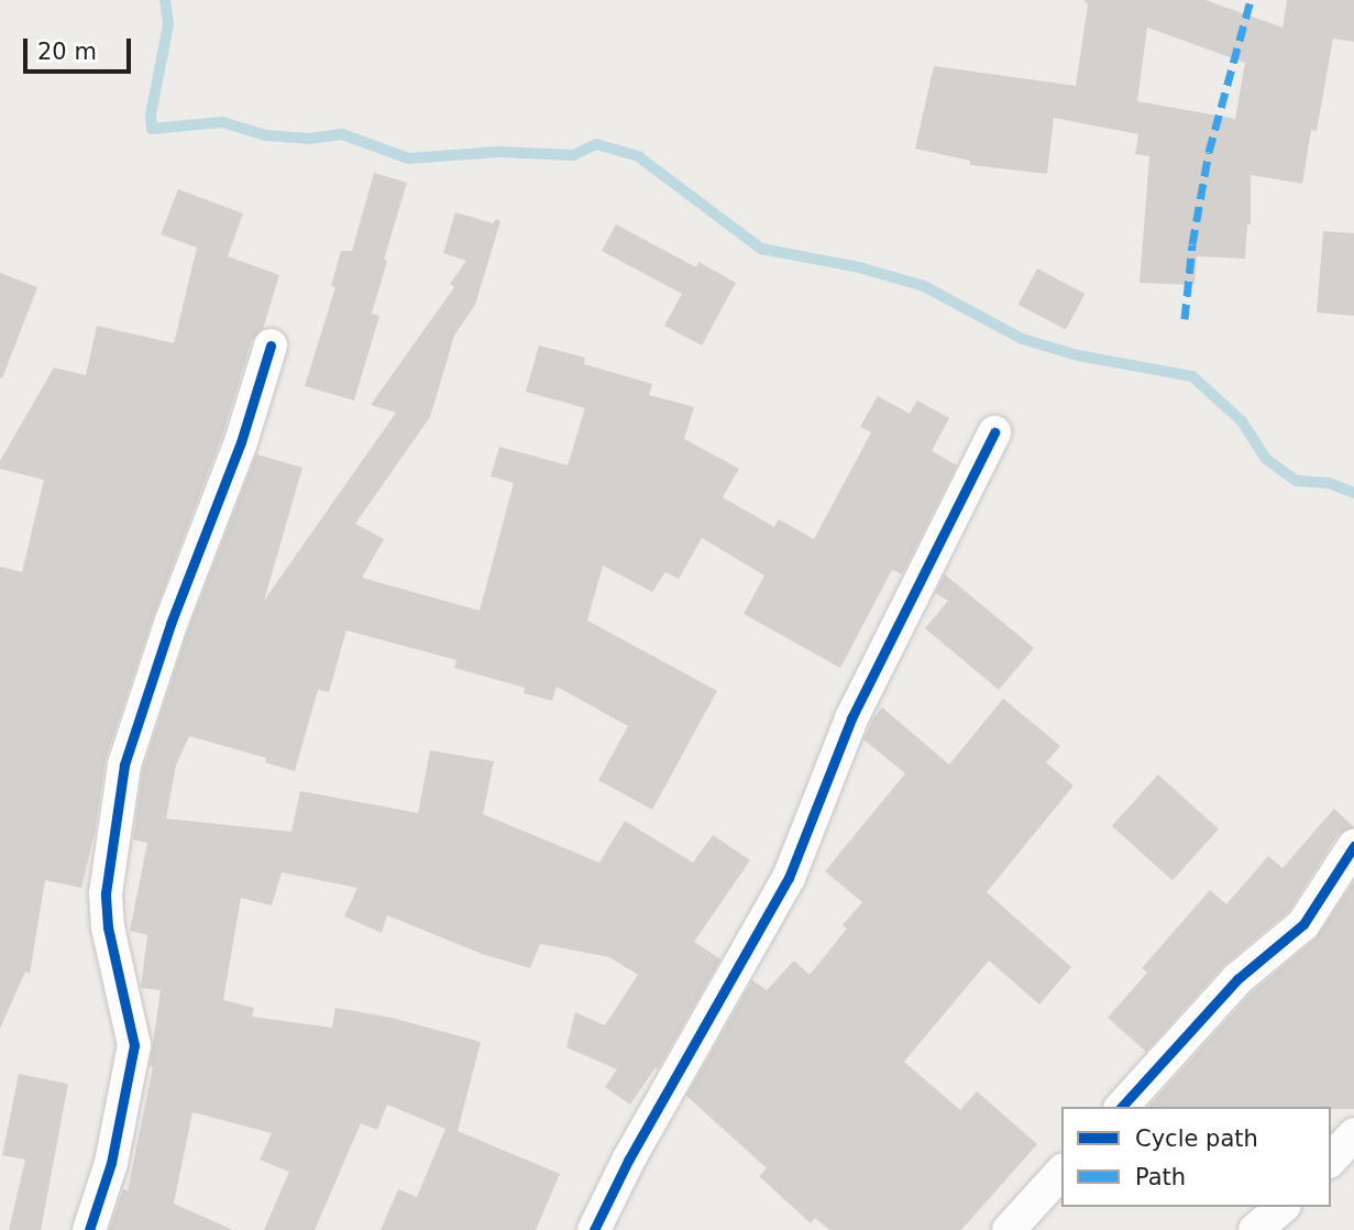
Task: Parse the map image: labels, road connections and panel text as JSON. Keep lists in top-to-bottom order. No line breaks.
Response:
{"legend":["Cycle path","Path"],"scale_bar":"20 m"}
